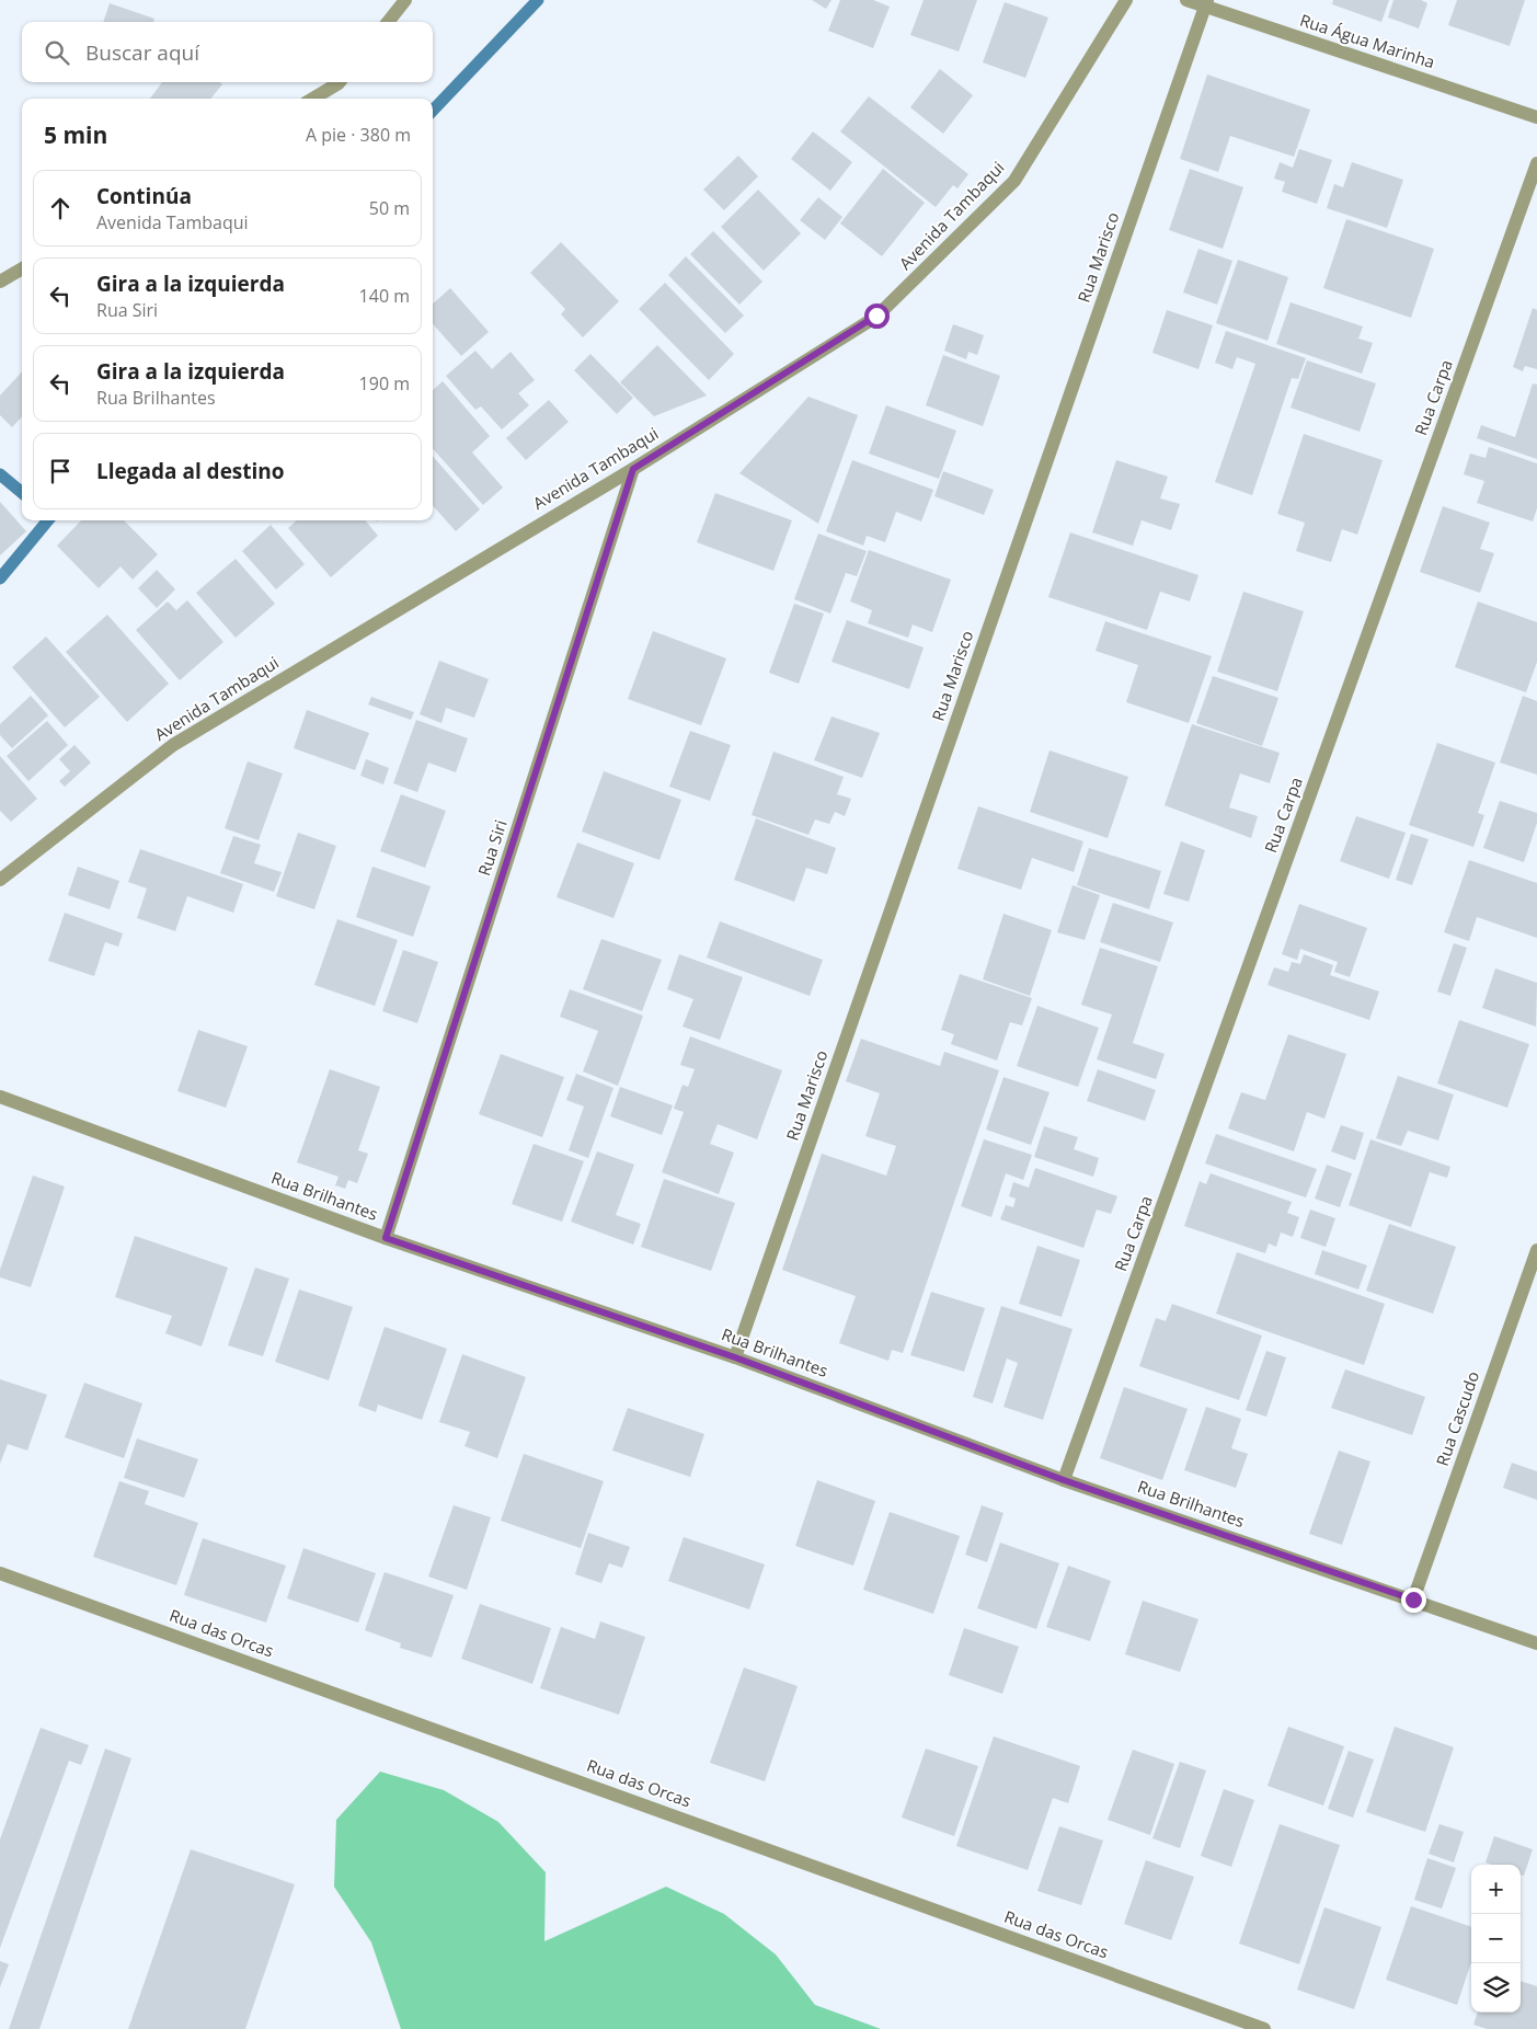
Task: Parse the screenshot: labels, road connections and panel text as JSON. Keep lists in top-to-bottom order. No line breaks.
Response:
{"streets":{"street":["Rua Água Marinha","Avenida Tambaqui","Rua Marisco","Rua Carpa","Rua Siri","Rua Brilhantes","Rua Cascudo","Rua das Orcas"]},"crossings":[["Rua Água Marinha","Rua Marisco"],["Avenida Tambaqui","Rua Siri"],["Rua Marisco","Rua Brilhantes"],["Rua Carpa","Rua Brilhantes"],["Rua Siri","Rua Brilhantes"],["Rua Brilhantes","Rua Cascudo"]],"page":{"search":"Buscar aquí","heading":["5 min","A pie · 380 m"],"list":[["Continúa","Avenida Tambaqui","50 m"],["Gira a la izquierda","Rua Siri","140 m"],["Gira a la izquierda","Rua Brilhantes","190 m"],"Llegada al destino"],"map_buttons":["+","−"]}}
